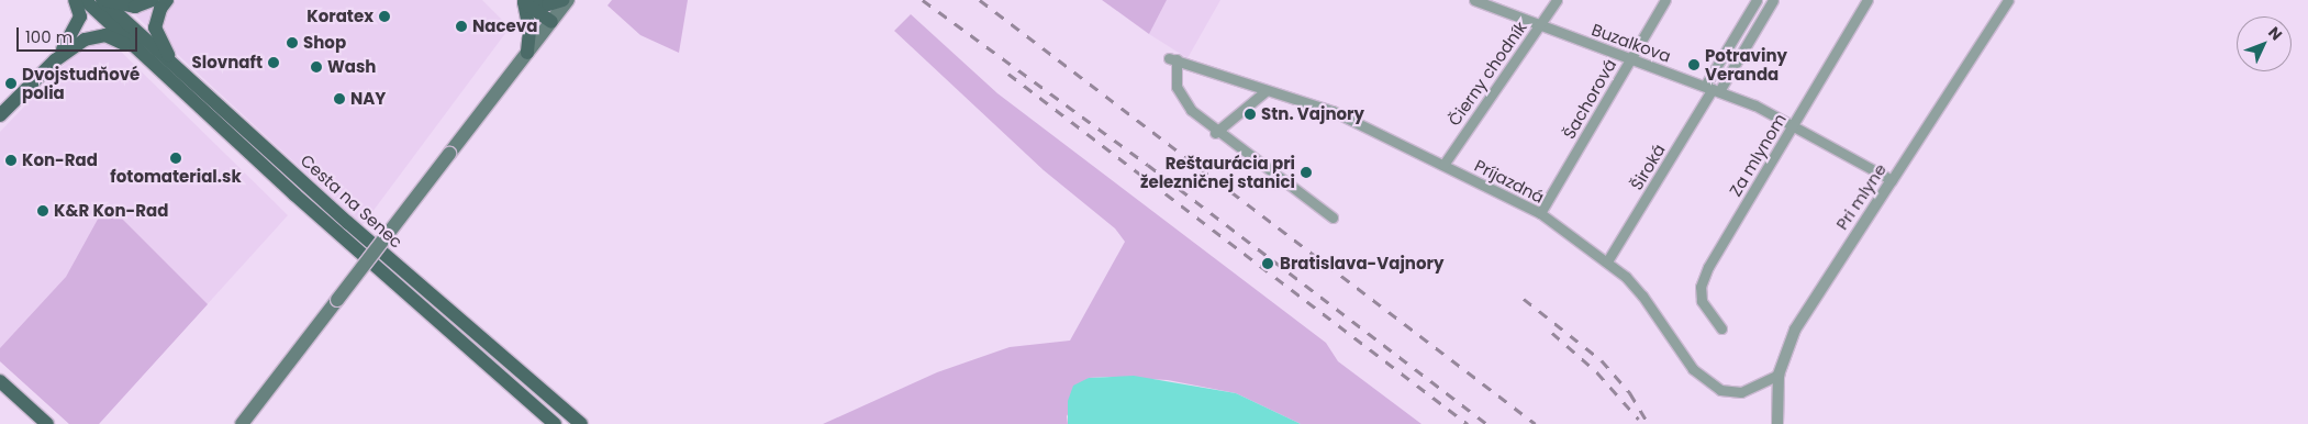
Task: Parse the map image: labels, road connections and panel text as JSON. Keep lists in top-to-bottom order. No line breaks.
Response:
{"streets":{"main road":["Cesta na Senec"],"street":["Buzalkova","Čierny chodník","Šachorová","Za mlynom","Široká","Príjazdná","Pri mlyne"]},"crossings":[["Buzalkova","Čierny chodník"],["Buzalkova","Šachorová"],["Buzalkova","Za mlynom"],["Buzalkova","Široká"],["Buzalkova","Pri mlyne"],["Čierny chodník","Príjazdná"],["Šachorová","Príjazdná"],["Široká","Príjazdná"],["Príjazdná","Pri mlyne"]],"places":["Koratex","Naceva","Shop","Slovnaft","Potraviny Veranda","Wash","Dvojstudňové polia","NAY","Stn. Vajnory","fotomaterial.sk","Kon-Rad","Reštaurácia pri železničnej stanici","K&R Kon-Rad","Bratislava-Vajnory"],"scale_bar":"100 m","north":"top right"}
